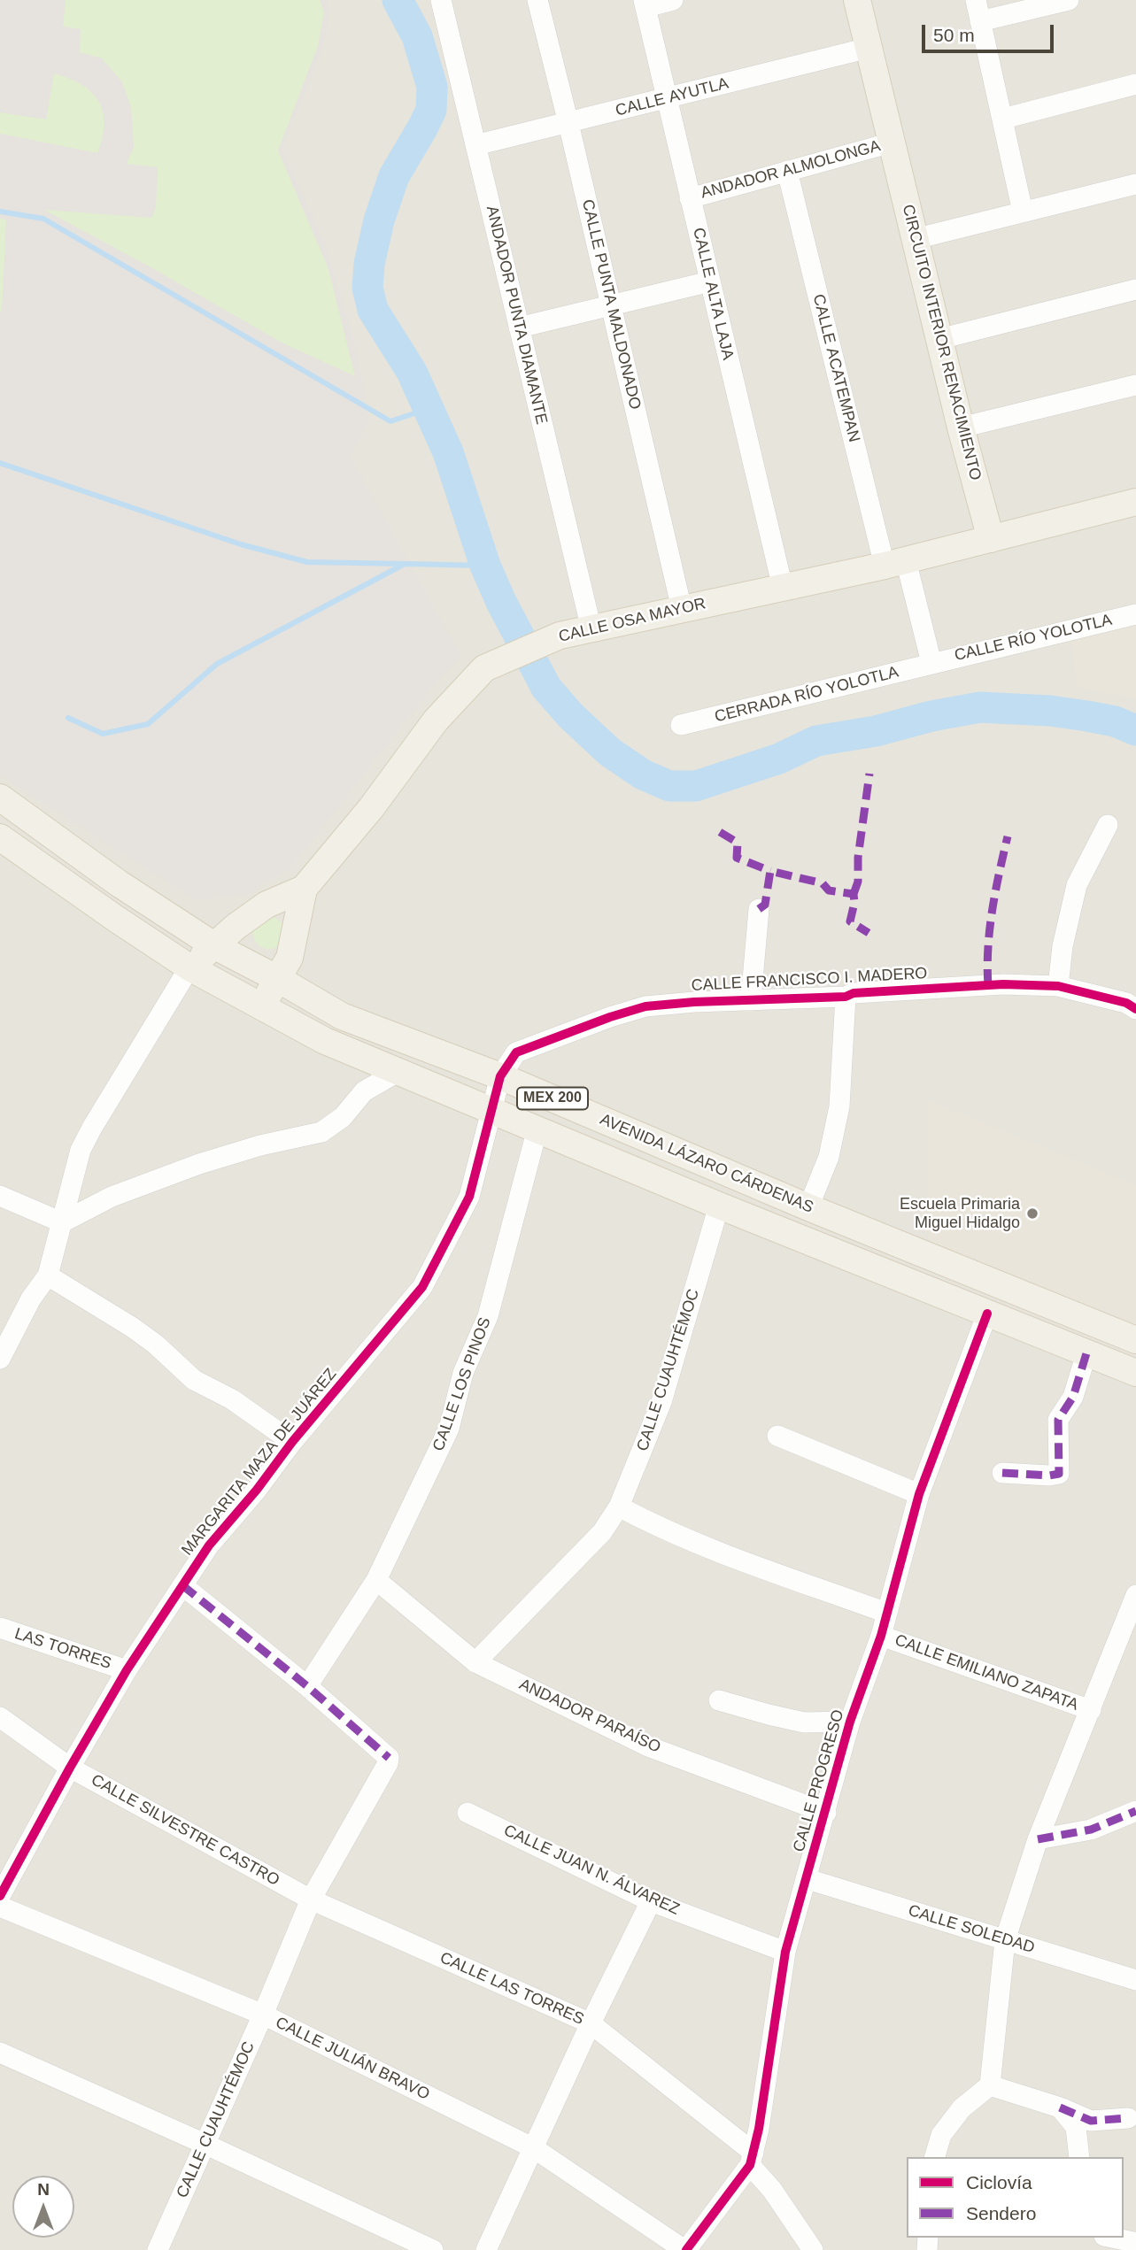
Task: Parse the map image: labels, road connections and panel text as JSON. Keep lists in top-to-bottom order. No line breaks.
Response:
{"streets":{"main road":["CIRCUITO INTERIOR RENACIMIENTO","CALLE OSA MAYOR","MEX 200","AVENIDA LÁZARO CÁRDENAS"],"street":["CALLE AYUTLA","ANDADOR ALMOLONGA","CALLE ALTA LAJA","CALLE PUNTA MALDONADO","ANDADOR PUNTA DIAMANTE","CALLE ACATEMPAN","CALLE RÍO YOLOTLA","CERRADA RÍO YOLOTLA","CALLE FRANCISCO I. MADERO","CALLE CUAUHTÉMOC","CALLE LOS PINOS","MARGARITA MAZA DE JUÁREZ","LAS TORRES","CALLE EMILIANO ZAPATA","ANDADOR PARAÍSO","CALLE PROGRESO","CALLE SILVESTRE CASTRO","CALLE JUAN N. ÁLVAREZ","CALLE SOLEDAD","CALLE LAS TORRES","CALLE JULIÁN BRAVO"]},"crossings":[["CALLE AYUTLA","CALLE ALTA LAJA"],["CALLE AYUTLA","CALLE PUNTA MALDONADO"],["CALLE AYUTLA","ANDADOR PUNTA DIAMANTE"],["CALLE AYUTLA","CIRCUITO INTERIOR RENACIMIENTO"],["ANDADOR ALMOLONGA","CALLE ALTA LAJA"],["ANDADOR ALMOLONGA","CIRCUITO INTERIOR RENACIMIENTO"],["ANDADOR ALMOLONGA","CALLE ACATEMPAN"],["CALLE ALTA LAJA","CALLE OSA MAYOR"],["CALLE PUNTA MALDONADO","CALLE OSA MAYOR"],["ANDADOR PUNTA DIAMANTE","CALLE OSA MAYOR"],["CIRCUITO INTERIOR RENACIMIENTO","CALLE OSA MAYOR"],["CALLE ACATEMPAN","CALLE OSA MAYOR"],["CALLE ACATEMPAN","CALLE RÍO YOLOTLA"],["CALLE ACATEMPAN","CERRADA RÍO YOLOTLA"],["CALLE OSA MAYOR","AVENIDA LÁZARO CÁRDENAS"],["CALLE RÍO YOLOTLA","CERRADA RÍO YOLOTLA"],["CALLE FRANCISCO I. MADERO","AVENIDA LÁZARO CÁRDENAS"],["CALLE FRANCISCO I. MADERO","MARGARITA MAZA DE JUÁREZ"],["AVENIDA LÁZARO CÁRDENAS","CALLE CUAUHTÉMOC"],["AVENIDA LÁZARO CÁRDENAS","CALLE LOS PINOS"],["AVENIDA LÁZARO CÁRDENAS","MARGARITA MAZA DE JUÁREZ"],["AVENIDA LÁZARO CÁRDENAS","CALLE PROGRESO"],["CALLE CUAUHTÉMOC","CALLE LOS PINOS"],["CALLE CUAUHTÉMOC","ANDADOR PARAÍSO"],["CALLE CUAUHTÉMOC","CALLE SILVESTRE CASTRO"],["CALLE CUAUHTÉMOC","CALLE LAS TORRES"],["CALLE CUAUHTÉMOC","CALLE JULIÁN BRAVO"],["CALLE LOS PINOS","ANDADOR PARAÍSO"],["MARGARITA MAZA DE JUÁREZ","LAS TORRES"],["MARGARITA MAZA DE JUÁREZ","CALLE SILVESTRE CASTRO"],["CALLE EMILIANO ZAPATA","CALLE PROGRESO"],["CALLE EMILIANO ZAPATA","CALLE SOLEDAD"],["ANDADOR PARAÍSO","CALLE PROGRESO"],["CALLE PROGRESO","CALLE JUAN N. ÁLVAREZ"],["CALLE PROGRESO","CALLE SOLEDAD"],["CALLE PROGRESO","CALLE LAS TORRES"],["CALLE PROGRESO","CALLE JULIÁN BRAVO"],["CALLE SILVESTRE CASTRO","CALLE LAS TORRES"]],"places":["Escuela Primaria Miguel Hidalgo"],"legend":["Ciclovía","Sendero"],"scale_bar":"50 m","north":"top"}
